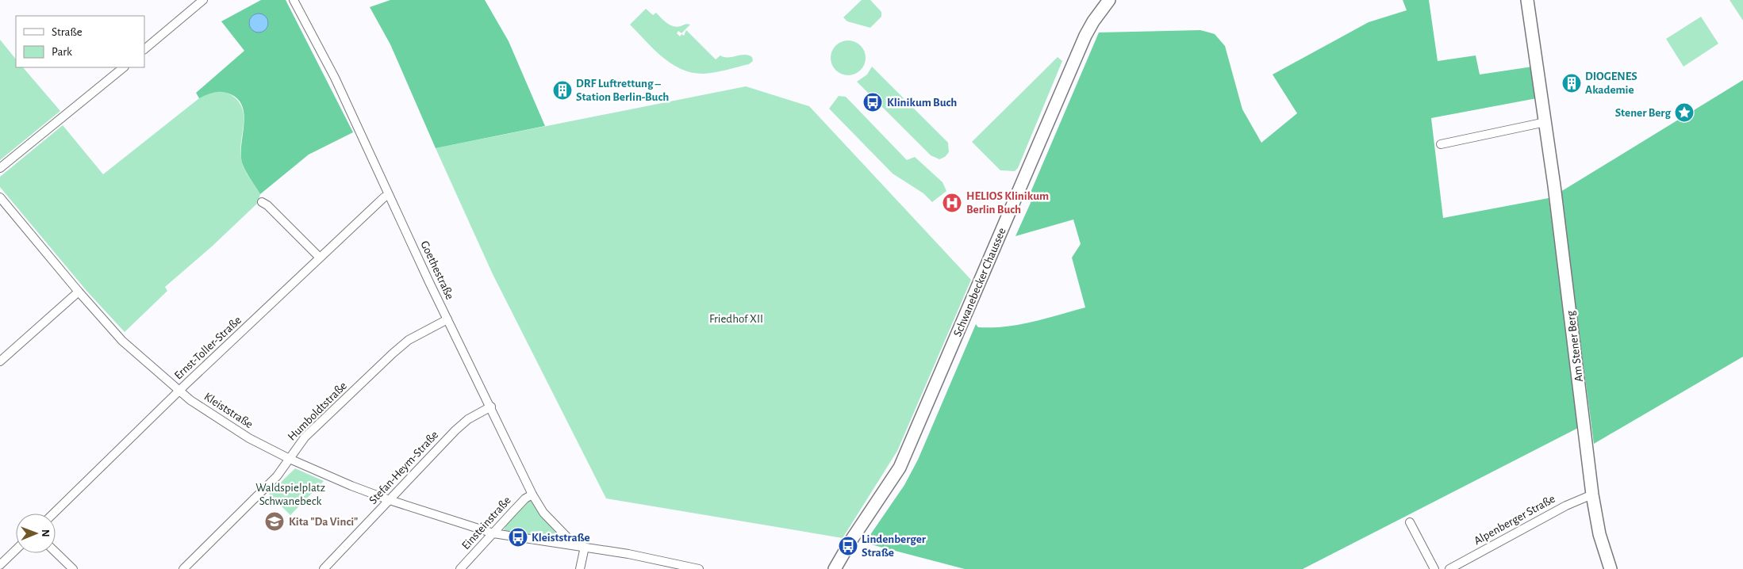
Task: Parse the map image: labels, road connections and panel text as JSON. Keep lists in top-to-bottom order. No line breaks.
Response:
{"streets":{"main road":["Schwanebecker Chaussee","Am Stener Berg"],"street":["Goethestraße","Ernst-Toller-Straße","Kleiststraße","Humboldtstraße","Stefan-Heym-Straße","Alpenberger Straße","Einsteinstraße"]},"crossings":[["Goethestraße","Ernst-Toller-Straße"],["Goethestraße","Kleiststraße"],["Goethestraße","Humboldtstraße"],["Goethestraße","Stefan-Heym-Straße"],["Goethestraße","Einsteinstraße"],["Am Stener Berg","Alpenberger Straße"],["Ernst-Toller-Straße","Kleiststraße"],["Kleiststraße","Humboldtstraße"],["Kleiststraße","Stefan-Heym-Straße"],["Kleiststraße","Einsteinstraße"]],"parks":["Friedhof XII","Waldspielplatz Schwanebeck"],"places":{"building":["DIOGENES Akademie","DRF Luftrettung – Station Berlin-Buch"],"bus stop":["Klinikum Buch","Kleiststraße","Lindenberger Straße"],"place":["Stener Berg"],"hospital":["HELIOS Klinikum Berlin Buch"],"school or university":["Kita \"Da Vinci\""]},"legend":["Straße","Park"],"north":"right"}
